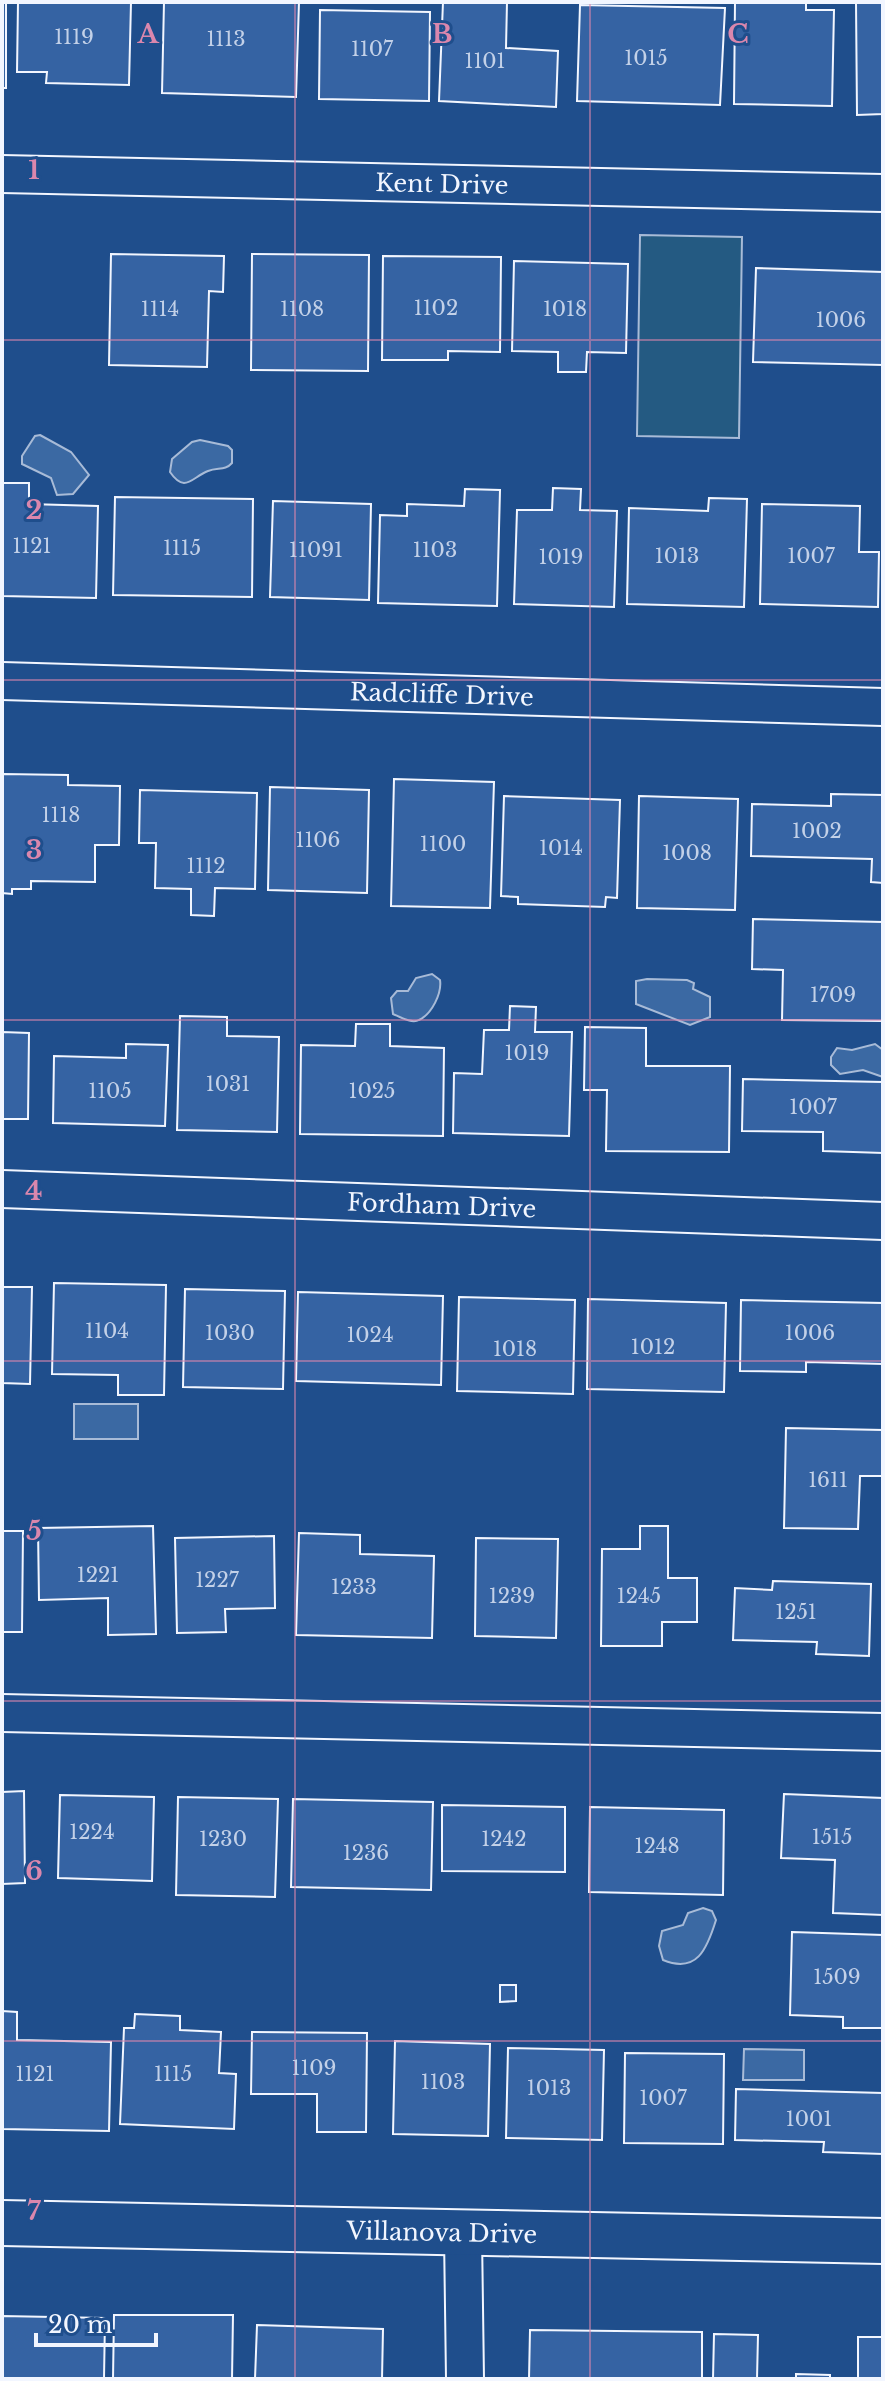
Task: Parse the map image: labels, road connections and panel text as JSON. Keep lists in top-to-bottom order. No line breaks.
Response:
{"streets":{"street":["Kent Drive","Radcliffe Drive","Fordham Drive","Villanova Drive"]},"house_numbers":["1119","1113","1107","1015","1101","1102","1114","1108","1018","1006","1121","1115","11091","1103","1013","1007","1019","1118","1002","1106","1100","1014","1008","1112","1709","1019","1031","1105","1025","1007","1104","1030","1006","1024","1012","1018","1611","1221","1227","1233","1239","1245","1251","1224","1515","1230","1242","1248","1236","1509","1109","1121","1115","1103","1013","1007","1001"],"scale_bar":"20 m","grid":{"columns":["A","B","C"],"rows":["1","2","3","4","5","6","7"]}}
